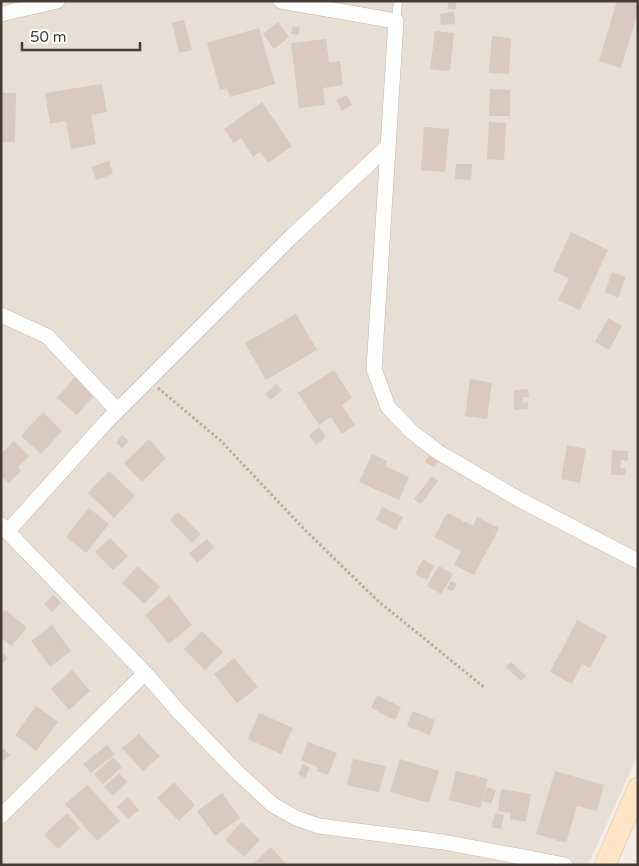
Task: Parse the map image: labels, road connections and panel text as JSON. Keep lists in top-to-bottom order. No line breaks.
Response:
{"scale_bar":"50 m"}
